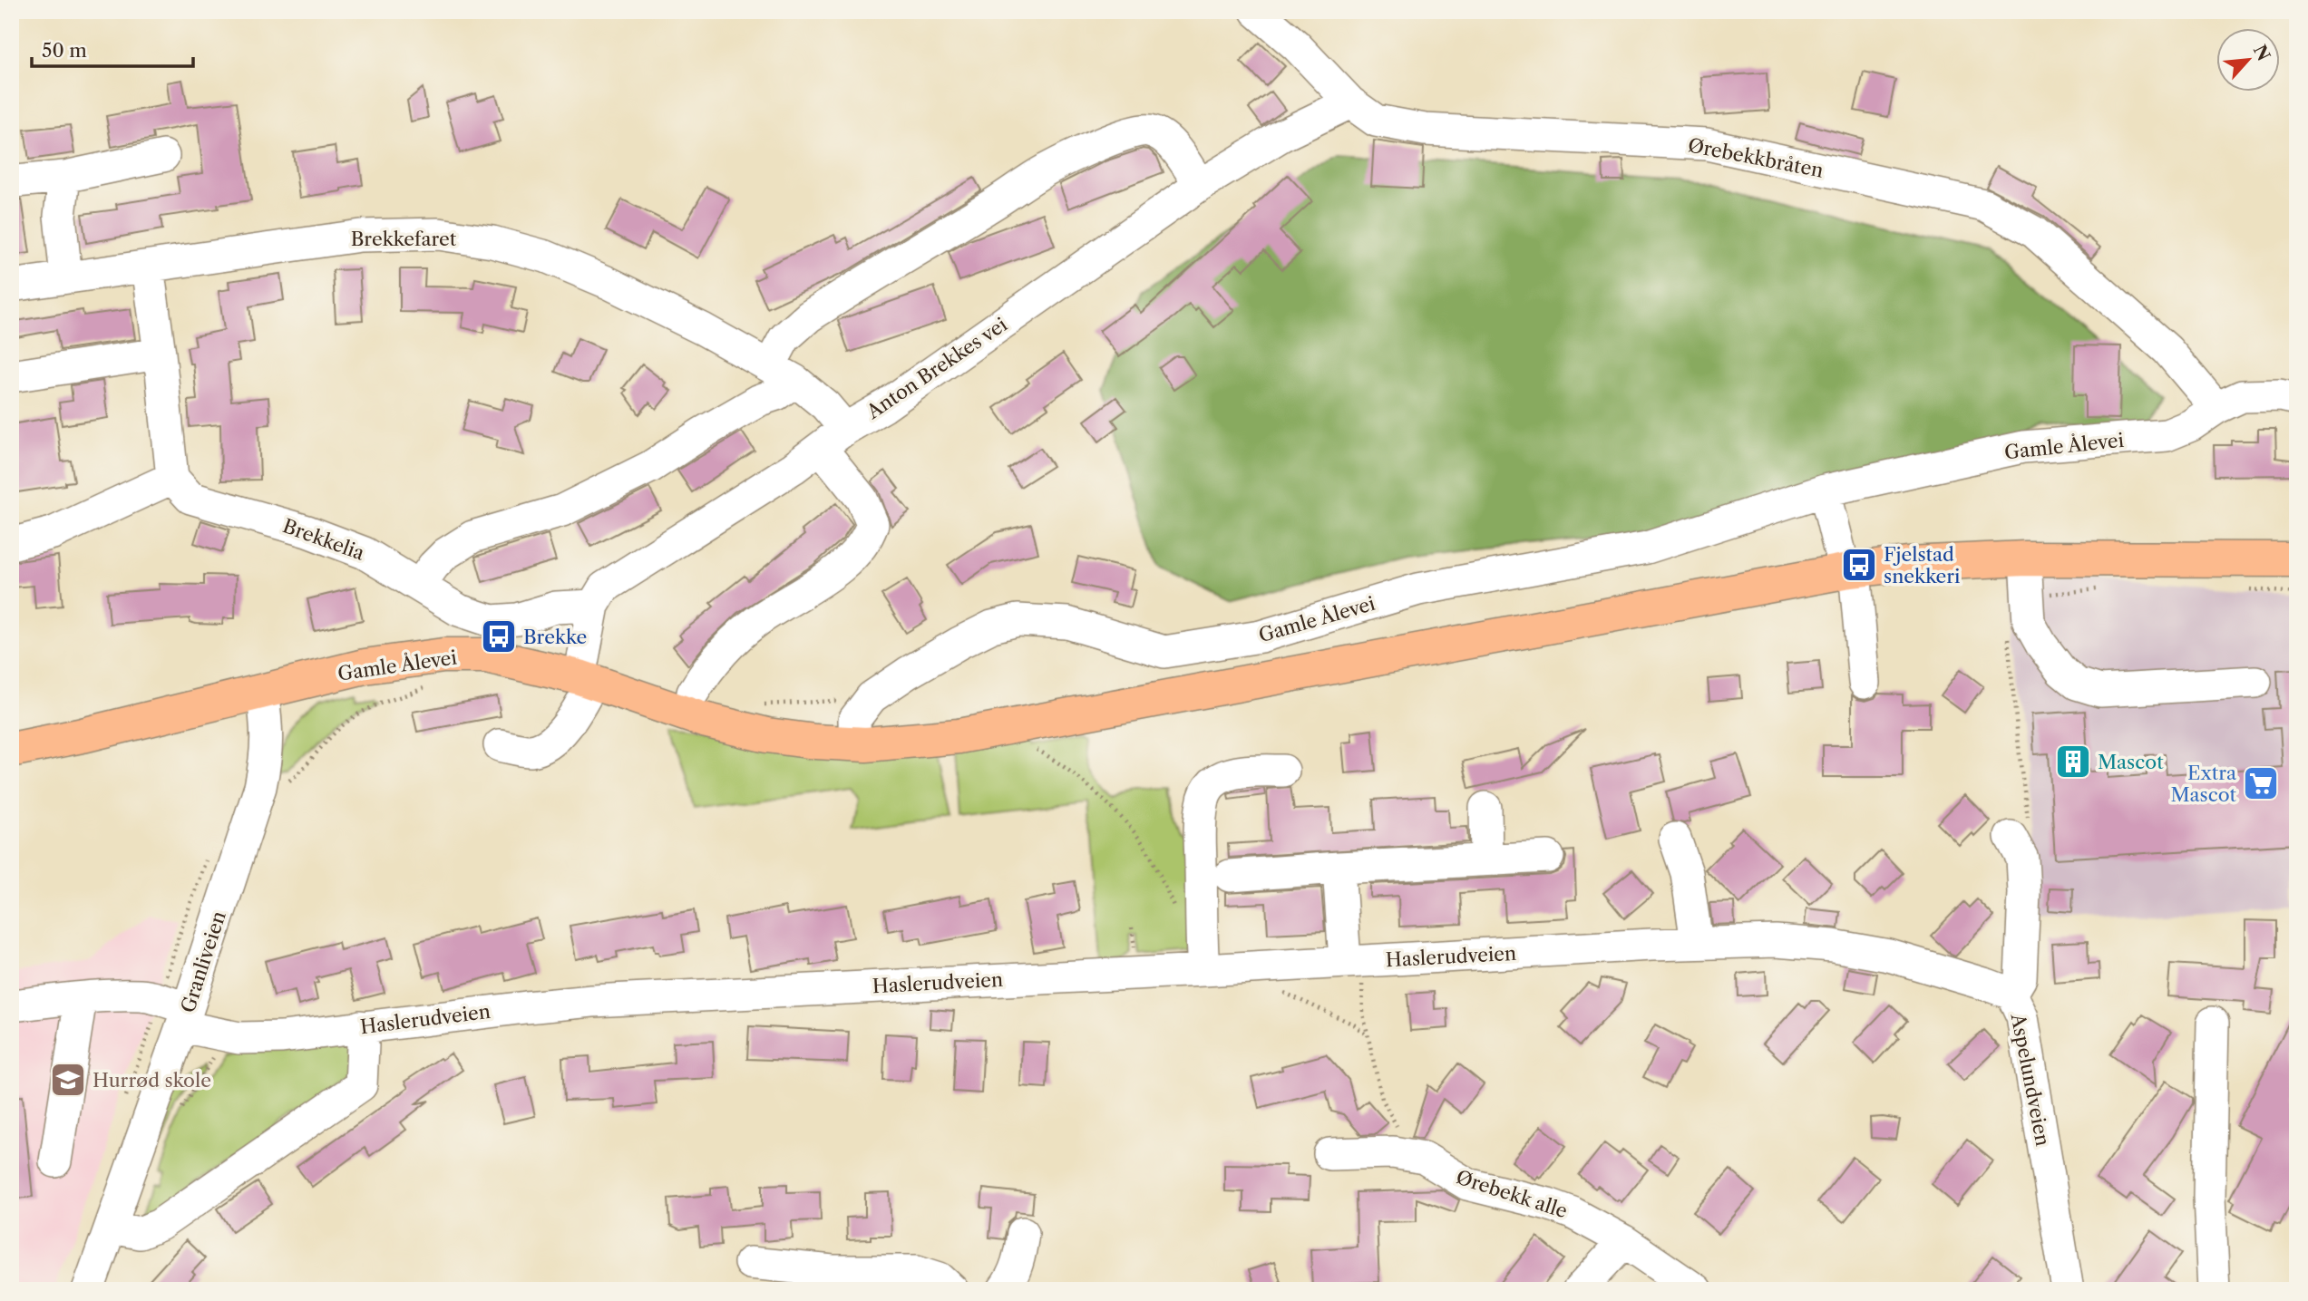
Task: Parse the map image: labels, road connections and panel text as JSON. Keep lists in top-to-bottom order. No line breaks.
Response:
{"streets":{"main road":["Gamle Ålevei"],"street":["Ørebekkbråten","Brekkefaret","Anton Brekkes vei","Brekkelia","Haslerudveien","Granliveien","Aspelundveien","Ørebekk alle"]},"crossings":[["Ørebekkbråten","Anton Brekkes vei"],["Ørebekkbråten","Gamle Ålevei"],["Brekkefaret","Anton Brekkes vei"],["Anton Brekkes vei","Gamle Ålevei"],["Anton Brekkes vei","Brekkelia"],["Gamle Ålevei","Granliveien"],["Haslerudveien","Granliveien"],["Haslerudveien","Aspelundveien"]],"places":{"bus stop":["Fjelstad snekkeri","Brekke"],"building":["Mascot"],"supermarket":["Extra Mascot"],"school or university":["Hurrød skole"]},"scale_bar":"50 m","north":"top right"}
